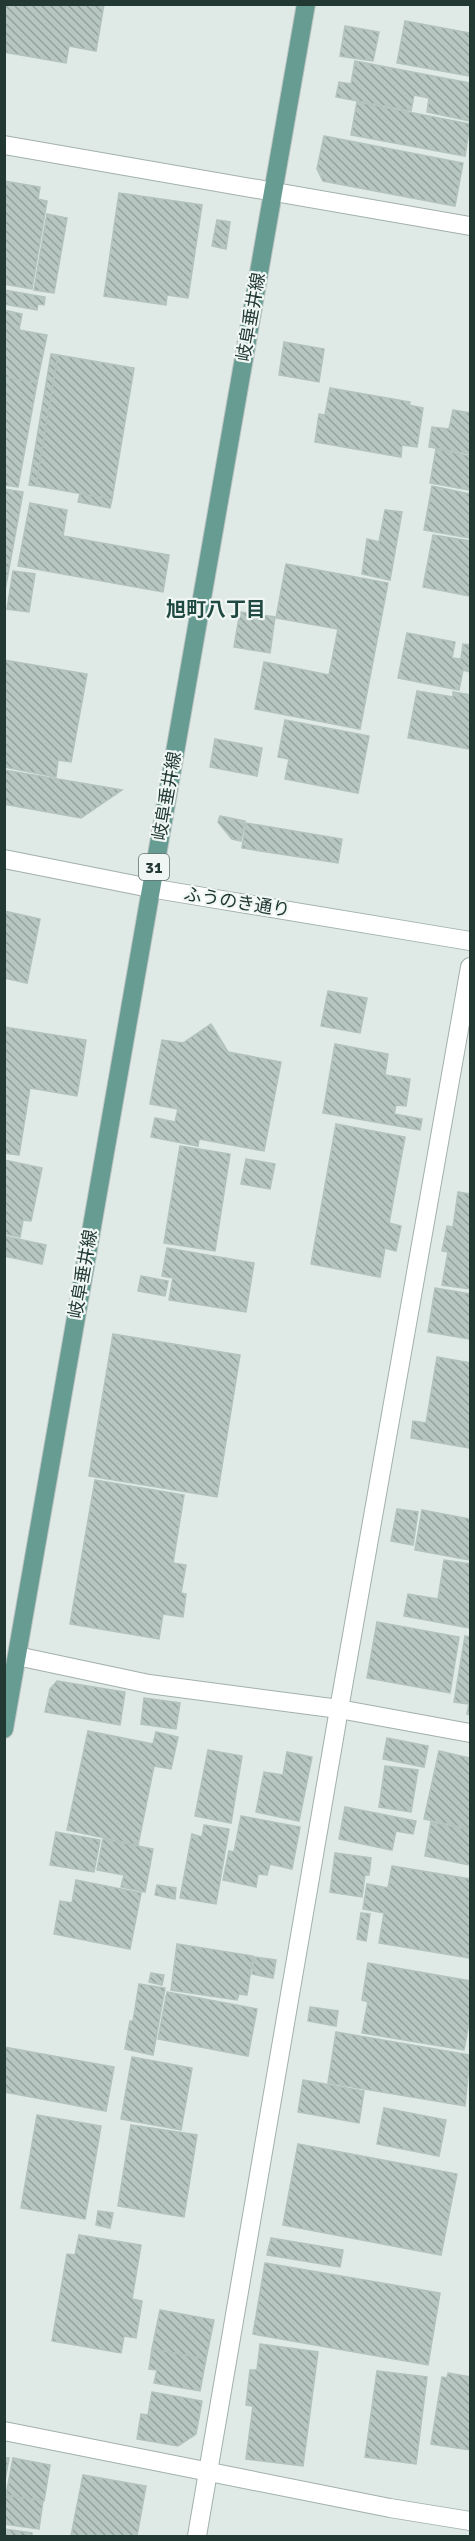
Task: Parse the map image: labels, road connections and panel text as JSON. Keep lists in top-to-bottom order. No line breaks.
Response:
{"streets":{"main road":["岐阜垂井線","31"],"street":["ふうのき通り"]},"crossings":[["岐阜垂井線","ふうのき通り"]],"districts":["旭町八丁目"]}
